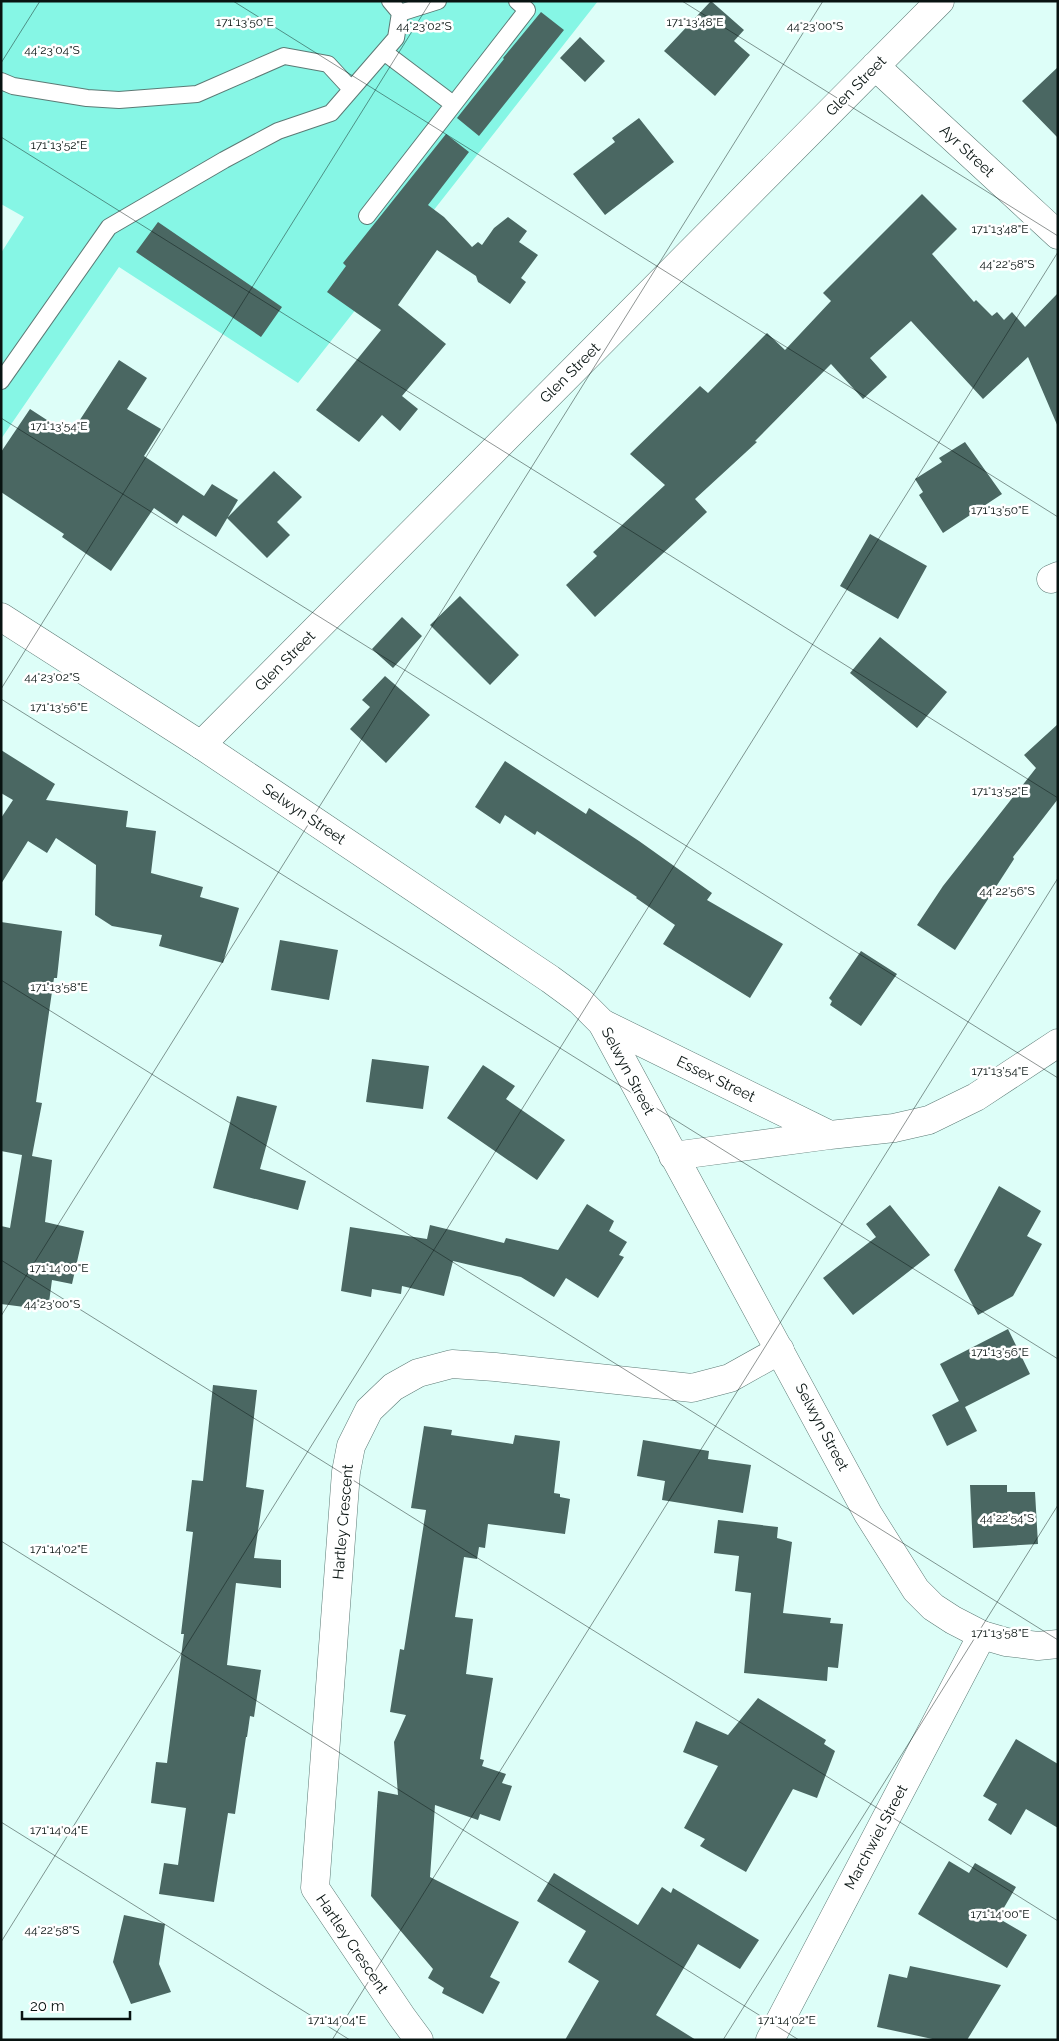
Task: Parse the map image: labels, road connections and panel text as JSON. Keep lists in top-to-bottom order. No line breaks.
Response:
{"streets":{"street":["Glen Street","Ayr Street","Selwyn Street","Essex Street","Hartley Crescent","Marchwiel Street"]},"crossings":[["Glen Street","Ayr Street"],["Glen Street","Selwyn Street"],["Selwyn Street","Essex Street"],["Selwyn Street","Hartley Crescent"],["Selwyn Street","Marchwiel Street"]],"scale_bar":"20 m","coordinates":["171°13'50\"E","171°13'48\"E","44°23'02\"S","44°23'00\"S","44°23'04\"S","171°13'52\"E","44°22'58\"S","171°13'54\"E","171°13'56\"E","44°22'56\"S","171°13'58\"E","171°14'00\"E","44°22'54\"S","171°14'02\"E","171°14'04\"E"]}
